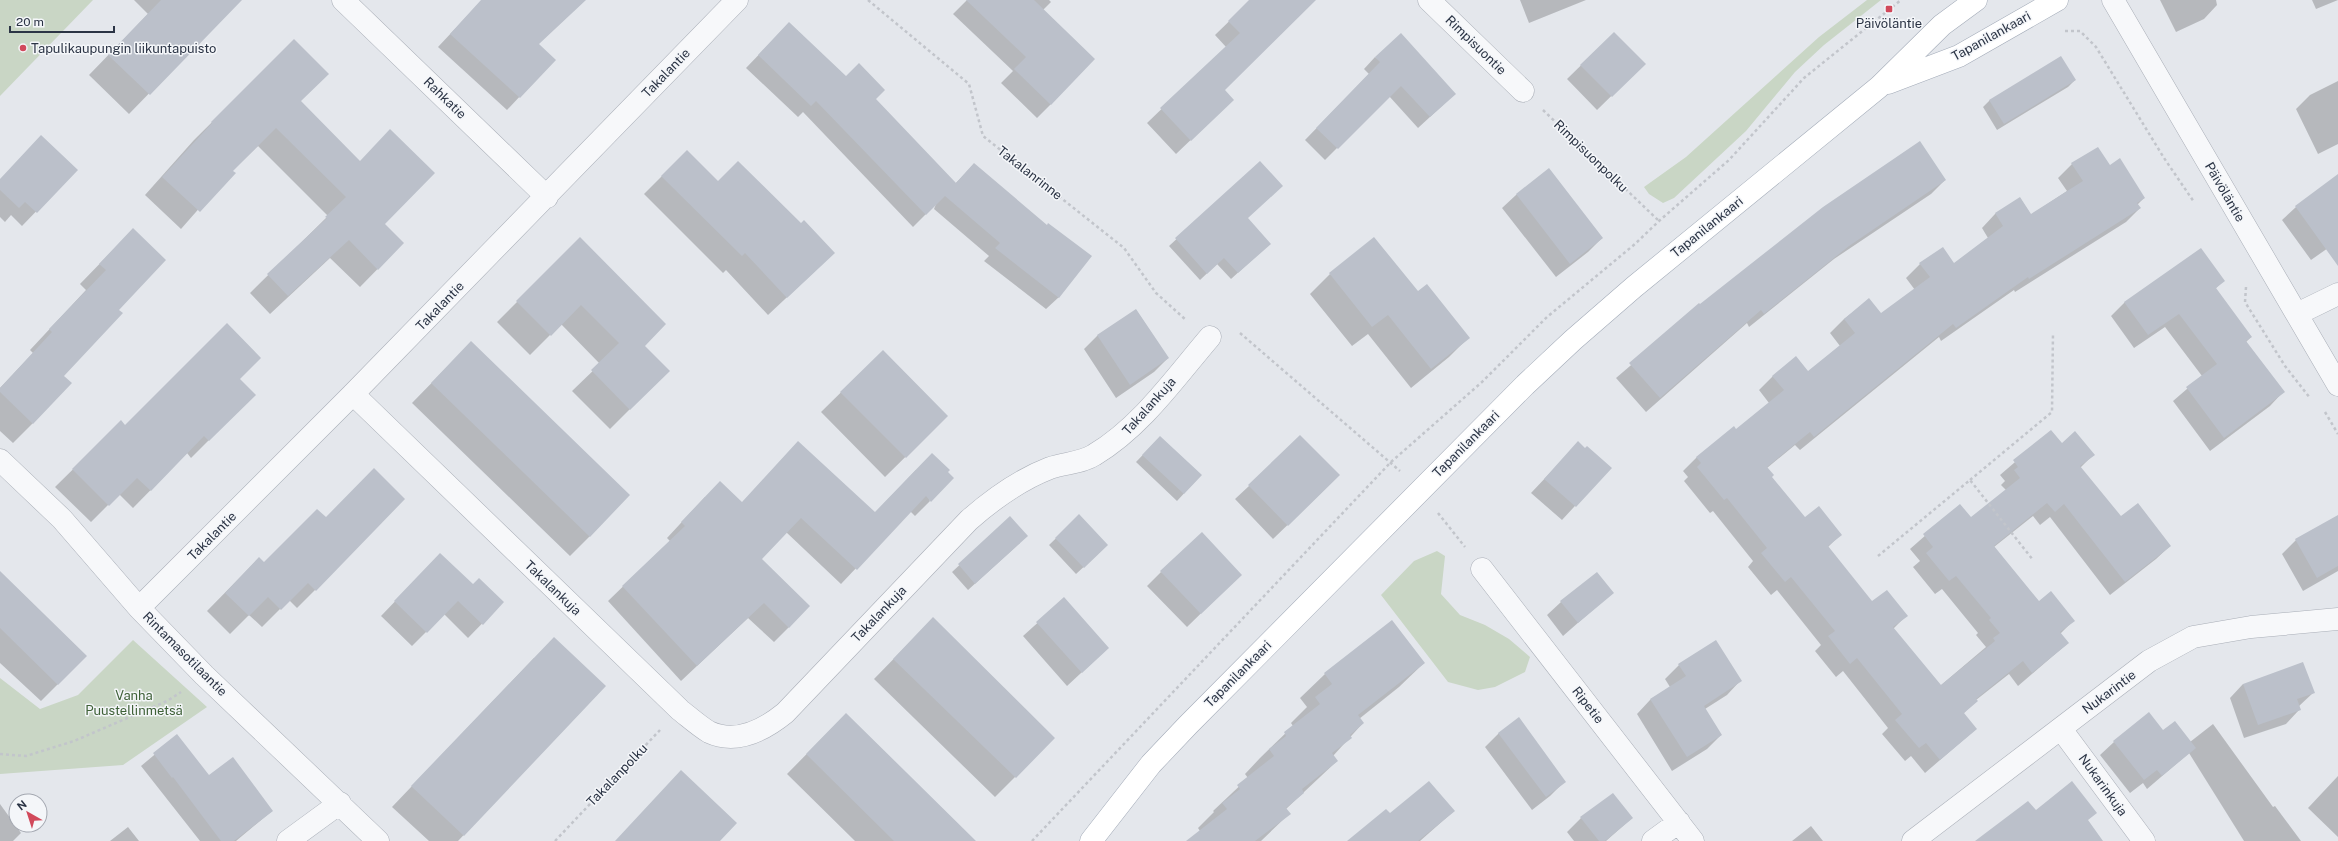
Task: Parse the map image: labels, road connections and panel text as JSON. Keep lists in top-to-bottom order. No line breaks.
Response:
{"streets":{"main road":["Tapanilankaari"],"street":["Rimpisuontie","Takalantie","Rahkatie","Päivöläntie","Takalankuja","Rintamasotilaantie","Nukarintie","Ripetie","Nukarinkuja"],"path":["Rimpisuonpolku","Takalanrinne","Takalanpolku"]},"crossings":[["Rimpisuontie","Rimpisuonpolku"],["Takalantie","Rahkatie"],["Takalantie","Takalankuja"],["Takalantie","Rintamasotilaantie"],["Takalanrinne","Takalankuja"],["Takalankuja","Takalanpolku"],["Nukarintie","Nukarinkuja"]],"parks":["Vanha Puustellinmetsä"],"places":{"transit":["Päivöläntie"],"other":["Tapulikaupungin liikuntapuisto"]},"scale_bar":"20 m","north":"top left"}
